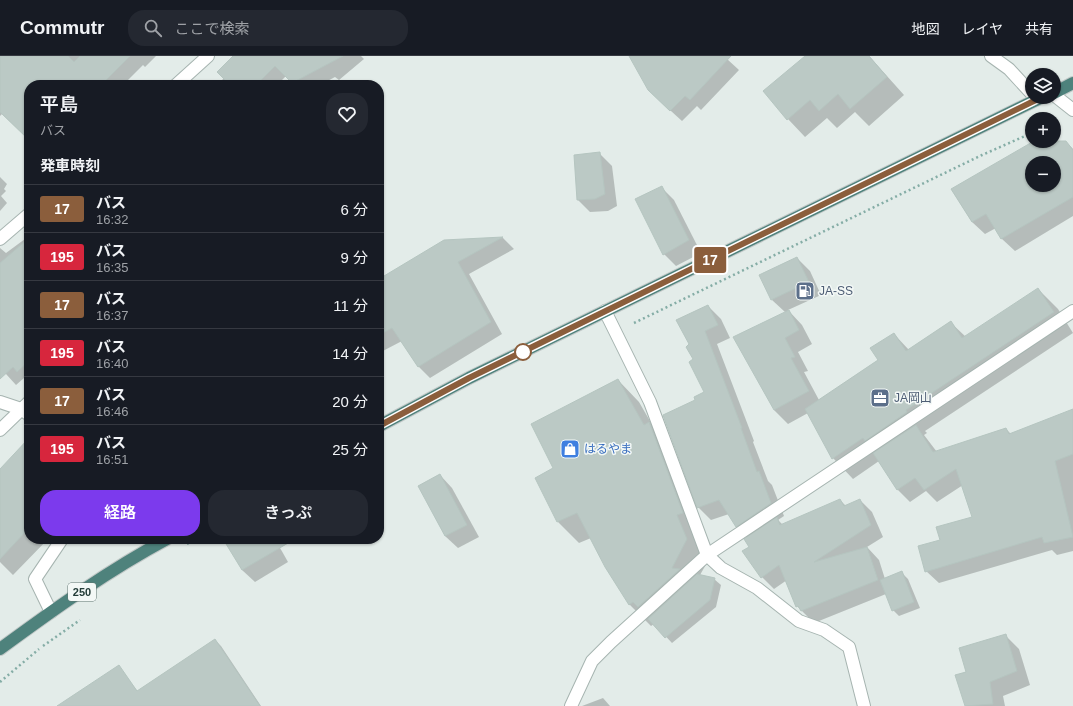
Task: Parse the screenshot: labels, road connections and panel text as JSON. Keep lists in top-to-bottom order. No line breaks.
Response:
{"streets":{"highway":["250"]},"places":{"fuel station":["JA-SS"],"office":["JA岡山"],"shop":["はるやま"]},"lines":["bus line 17"],"page":{"header":"Commutr","search":"ここで検索","nav":["地図","レイヤ","共有"],"on_map":"17","map_buttons":["+","−"],"heading":[["平島","バス"],"発車時刻"],"list":[{"mark":"17","name":"バス","note":"16:32","value":"6 分"},{"mark":"195","name":"バス","note":"16:35","value":"9 分"},{"mark":"17","name":"バス","note":"16:37","value":"11 分"},{"mark":"195","name":"バス","note":"16:40","value":"14 分"},{"mark":"17","name":"バス","note":"16:46","value":"20 分"},{"mark":"195","name":"バス","note":"16:51","value":"25 分"}],"buttons":["経路","きっぷ"]}}
